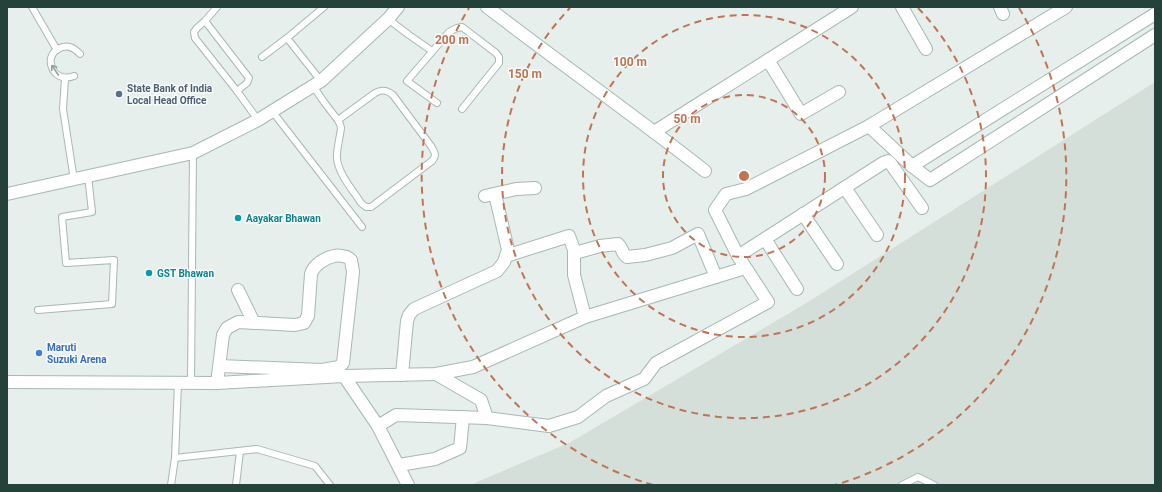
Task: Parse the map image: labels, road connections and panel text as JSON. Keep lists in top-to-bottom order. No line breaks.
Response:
{"places":["State Bank of India Local Head Office","Aayakar Bhawan","GST Bhawan","Maruti Suzuki Arena"],"rings":["200 m","100 m","150 m","50 m"]}
